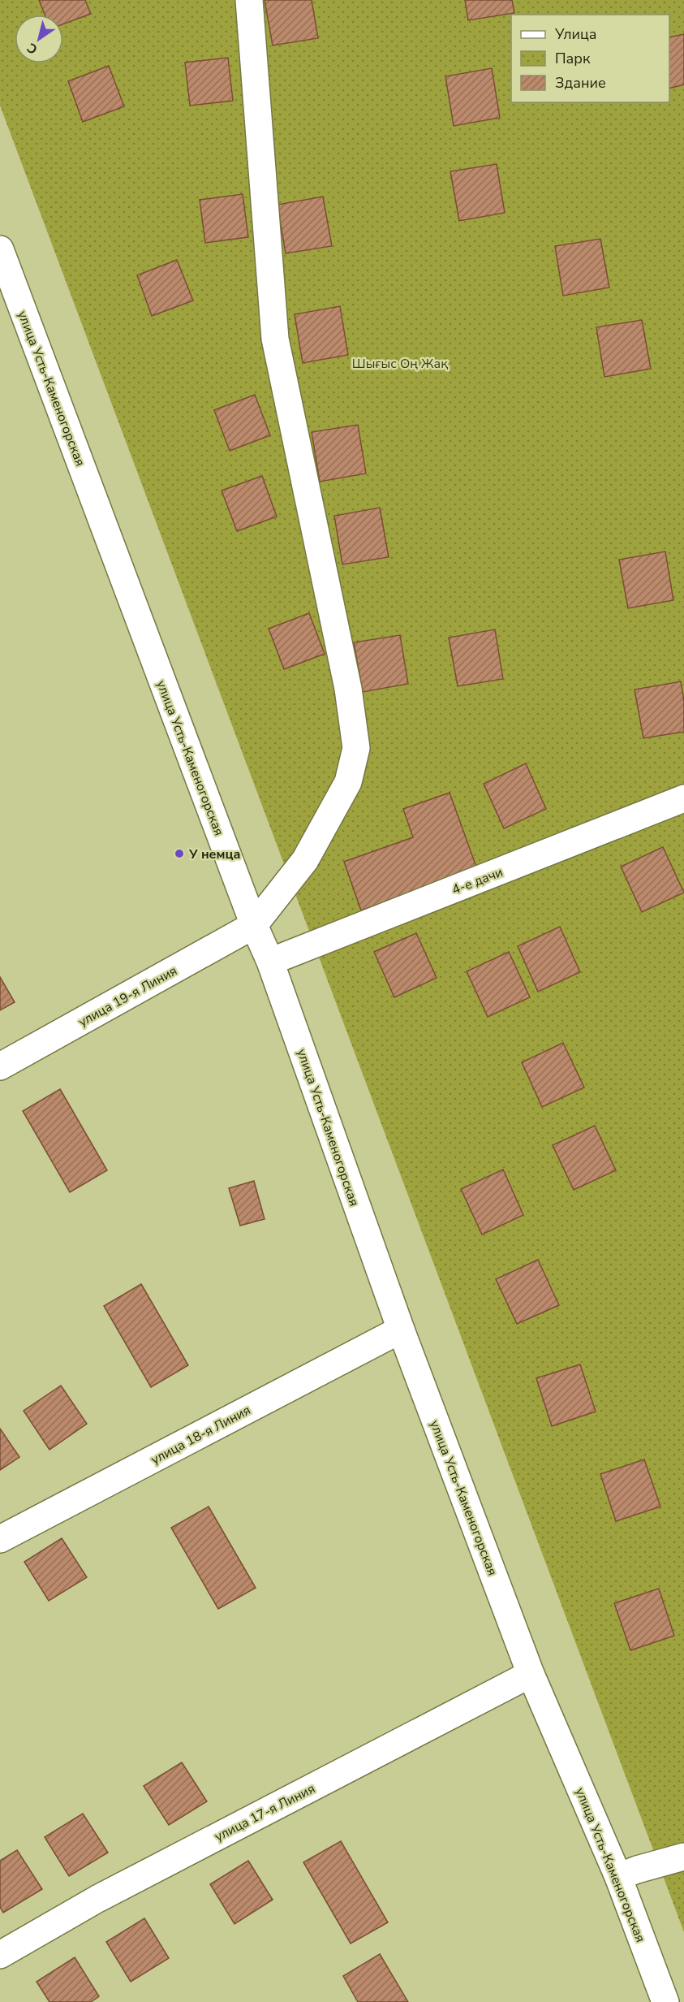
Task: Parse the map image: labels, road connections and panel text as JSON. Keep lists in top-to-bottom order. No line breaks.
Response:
{"streets":{"street":["улица Усть-Каменогорская","4-е дачи","улица 19-я Линия","улица 18-я Линия","улица 17-я Линия"]},"crossings":[["улица Усть-Каменогорская","4-е дачи"],["улица Усть-Каменогорская","улица 19-я Линия"],["улица Усть-Каменогорская","улица 18-я Линия"],["улица Усть-Каменогорская","улица 17-я Линия"]],"parks":["Шығыс Оң Жақ"],"places":["У немца"],"legend":["Улица","Парк","Здание"],"north":"bottom left"}
